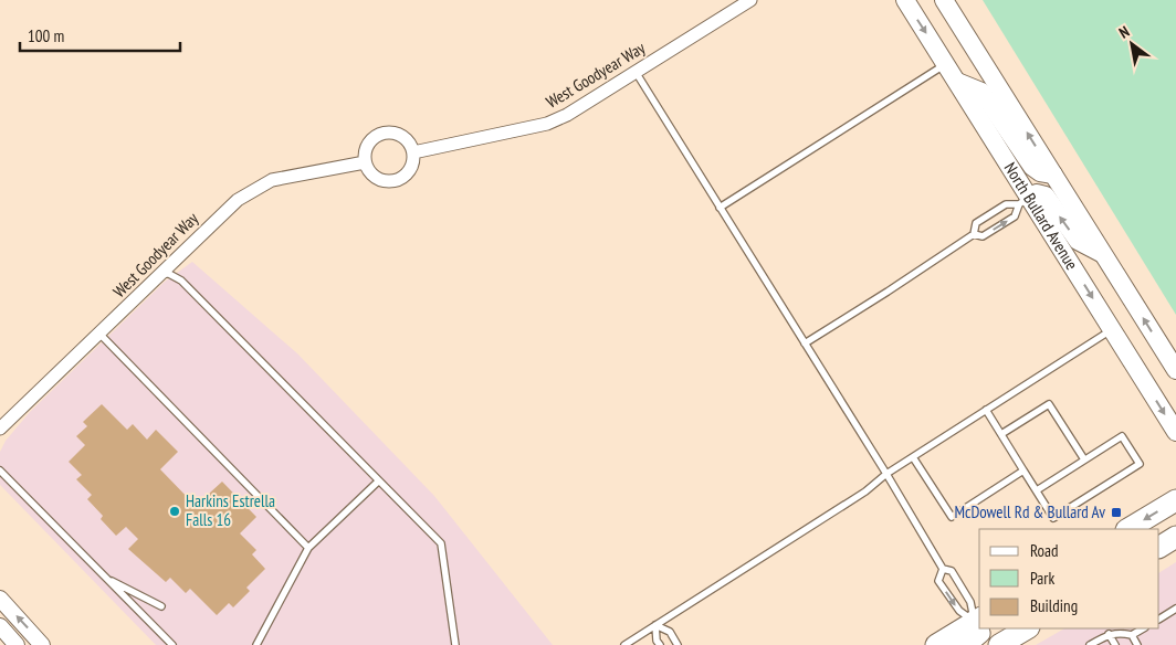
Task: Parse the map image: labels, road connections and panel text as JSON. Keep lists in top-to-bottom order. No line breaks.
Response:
{"streets":{"main road":["North Bullard Avenue"],"street":["West Goodyear Way"]},"places":{"other":["Harkins Estrella Falls 16"],"transit":["McDowell Rd & Bullard Av"]},"legend":["Road","Park","Building"],"scale_bar":"100 m","north":"top left"}
